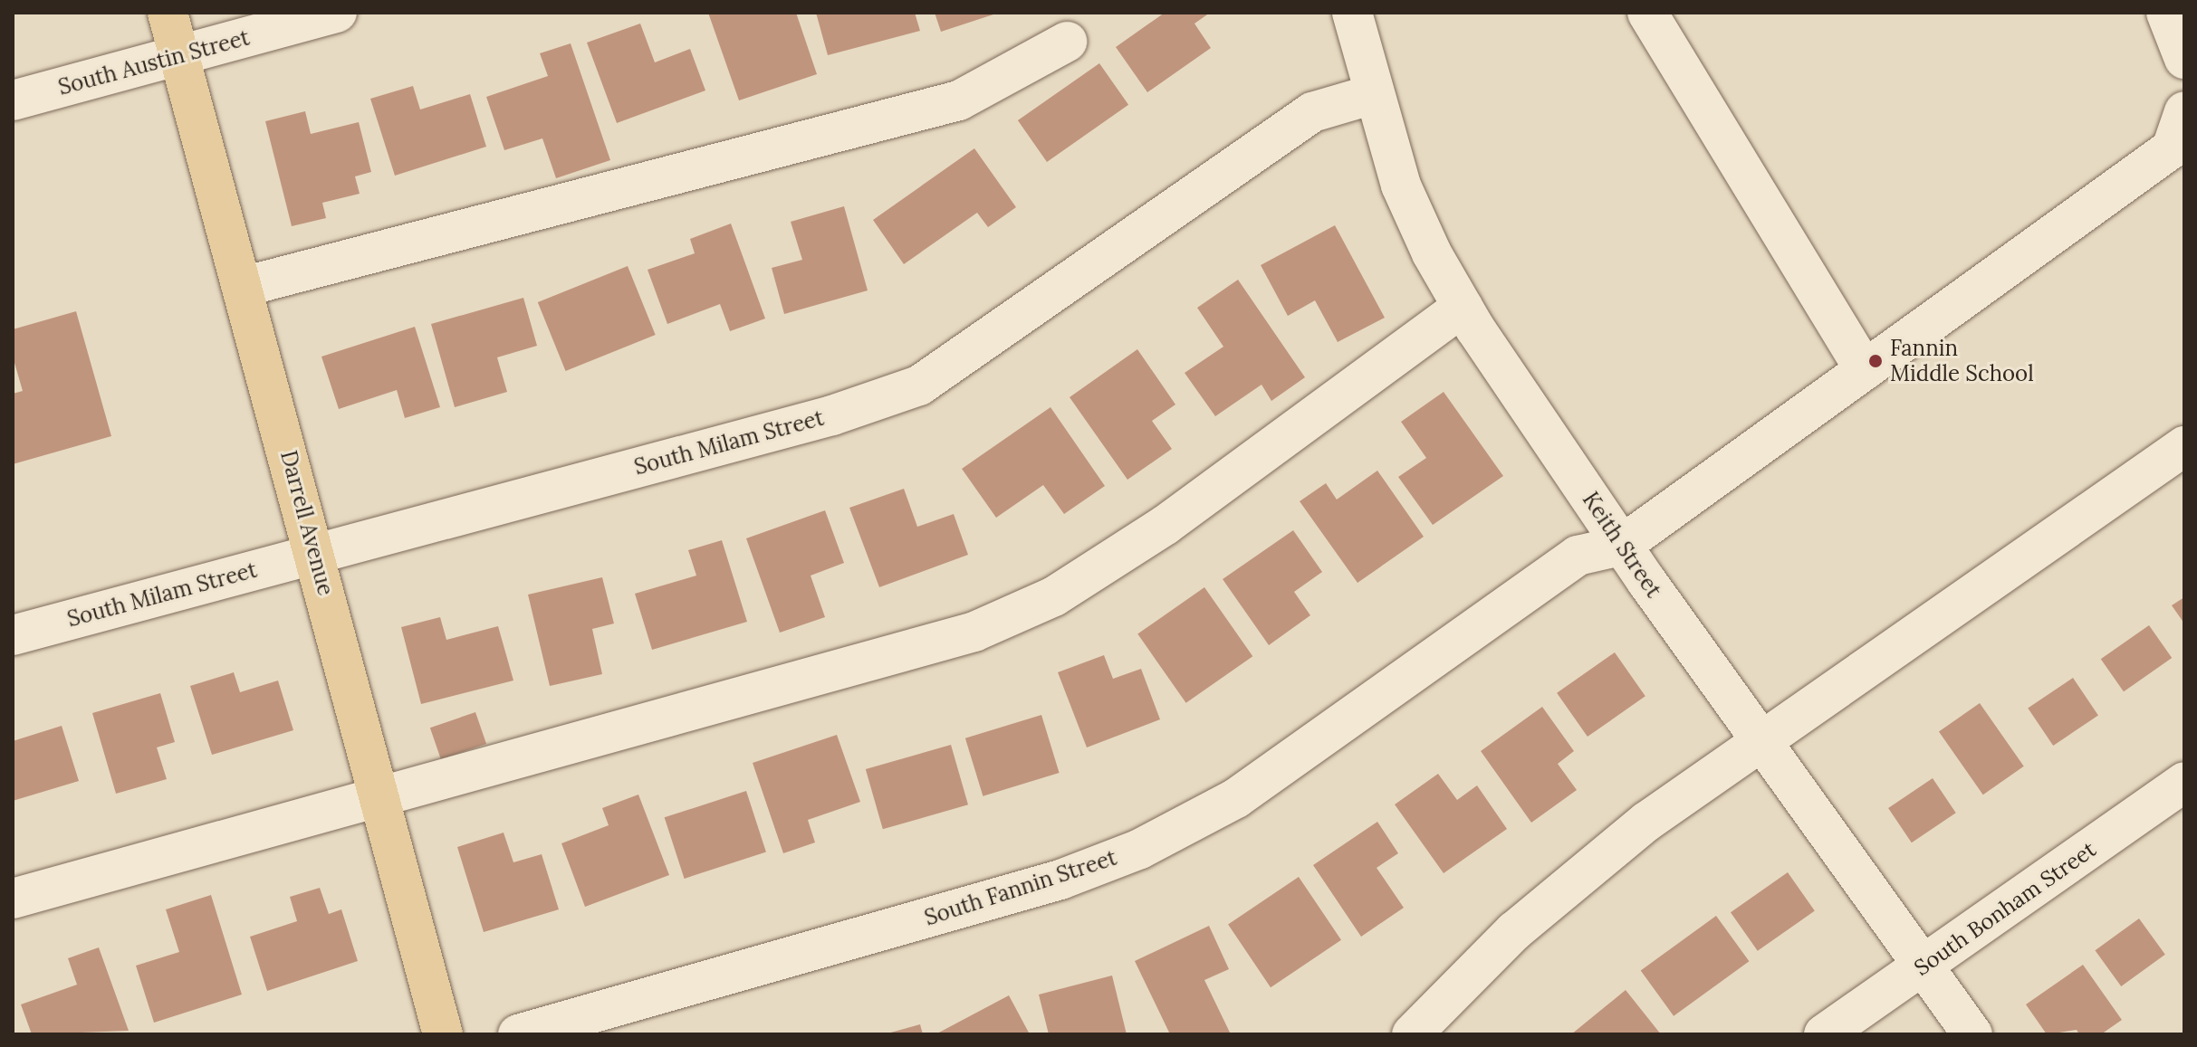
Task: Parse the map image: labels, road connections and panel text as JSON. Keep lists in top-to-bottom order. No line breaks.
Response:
{"streets":{"main road":["Darrell Avenue"],"street":["South Austin Street","South Milam Street","Keith Street","South Fannin Street","South Bonham Street"]},"crossings":[["South Austin Street","Darrell Avenue"],["South Milam Street","Darrell Avenue"],["South Milam Street","Keith Street"],["Keith Street","South Fannin Street"],["Keith Street","South Bonham Street"]],"places":["Fannin Middle School"]}
